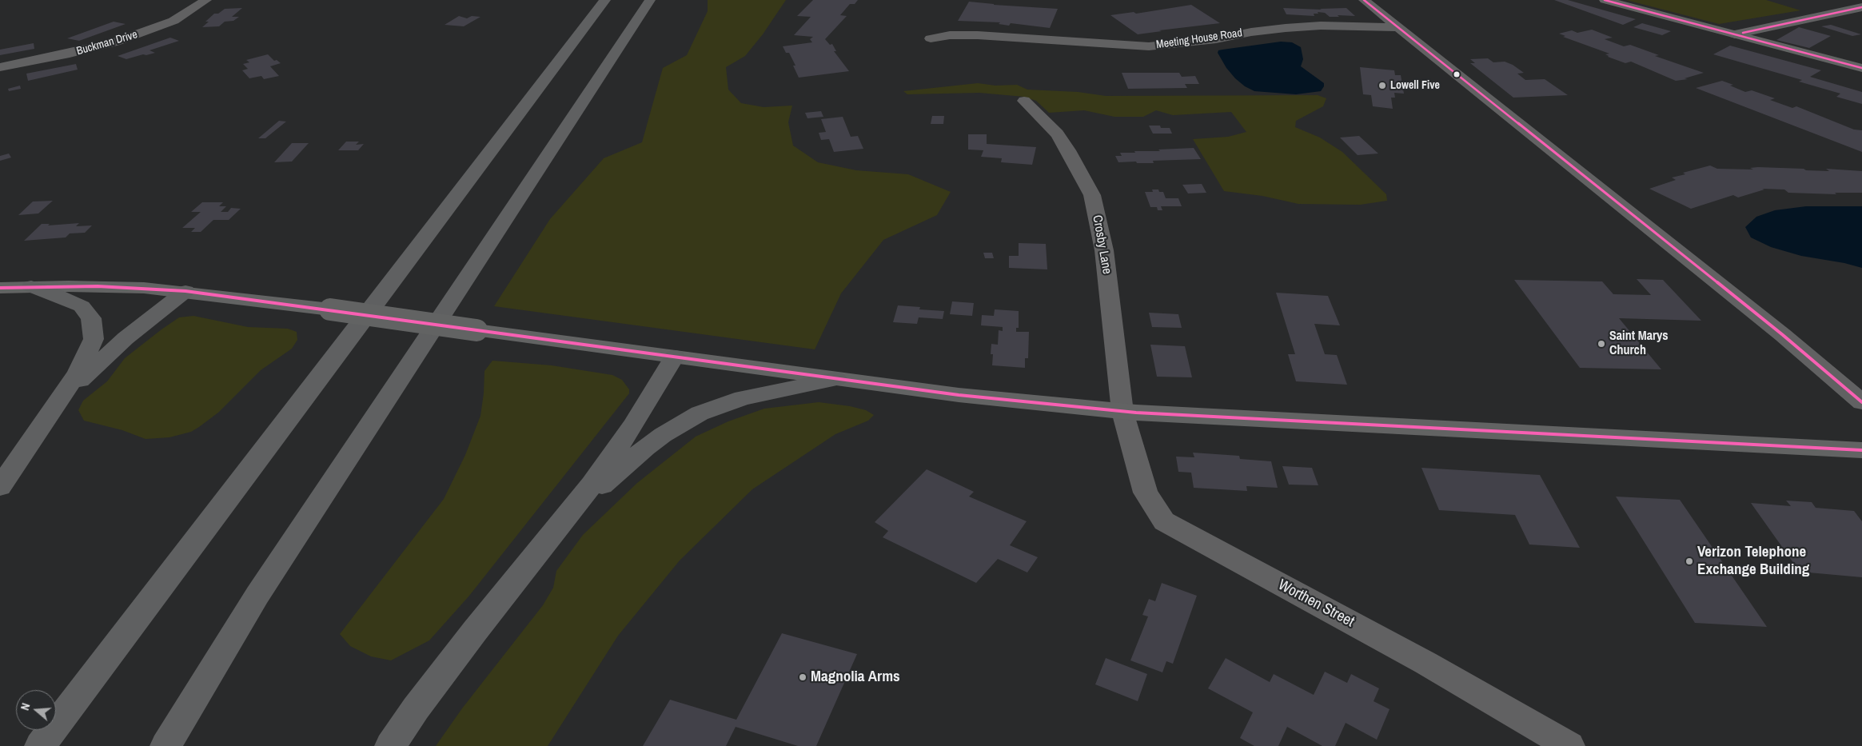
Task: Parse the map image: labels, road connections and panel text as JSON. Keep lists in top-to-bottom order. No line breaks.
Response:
{"streets":{"street":["Meeting House Road","Buckman Drive","Crosby Lane","Worthen Street"]},"crossings":[["Crosby Lane","Worthen Street"]],"places":["Lowell Five","Saint Marys Church","Verizon Telephone Exchange Building","Magnolia Arms"],"north":"left"}
